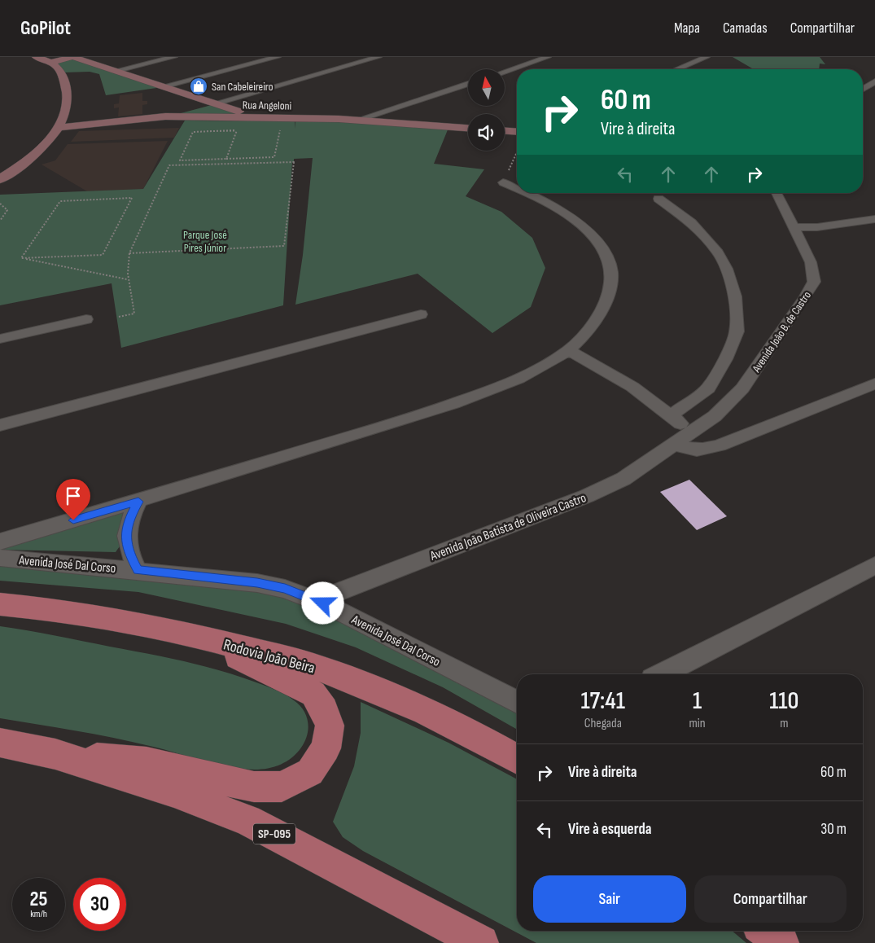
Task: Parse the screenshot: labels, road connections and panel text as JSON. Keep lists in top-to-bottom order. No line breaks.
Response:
{"streets":{"main road":["Rodovia João Beira","SP-095"],"street":["Rua Angeloni","Avenida João B. de Castro","Avenida João Batista de Oliveira Castro","Avenida José Dal Corso"]},"crossings":[["Avenida João B. de Castro","Avenida João Batista de Oliveira Castro"],["Avenida João Batista de Oliveira Castro","Avenida José Dal Corso"]],"parks":["Parque José Pires Júnior"],"places":{"shop":["San Cabeleireiro"]},"north":"top","page":{"header":"GoPilot","nav":["Mapa","Camadas","Compartilhar"],"turn":["60 m","Vire à direita"],"eta":["17:41","Chegada","1","min","110","m"],"list":[{"name":"Vire à direita","value":"60 m"},{"name":"Vire à esquerda","value":"30 m"}],"buttons":["Sair","Compartilhar"],"speed":"25 km/h","limit":"30"}}
